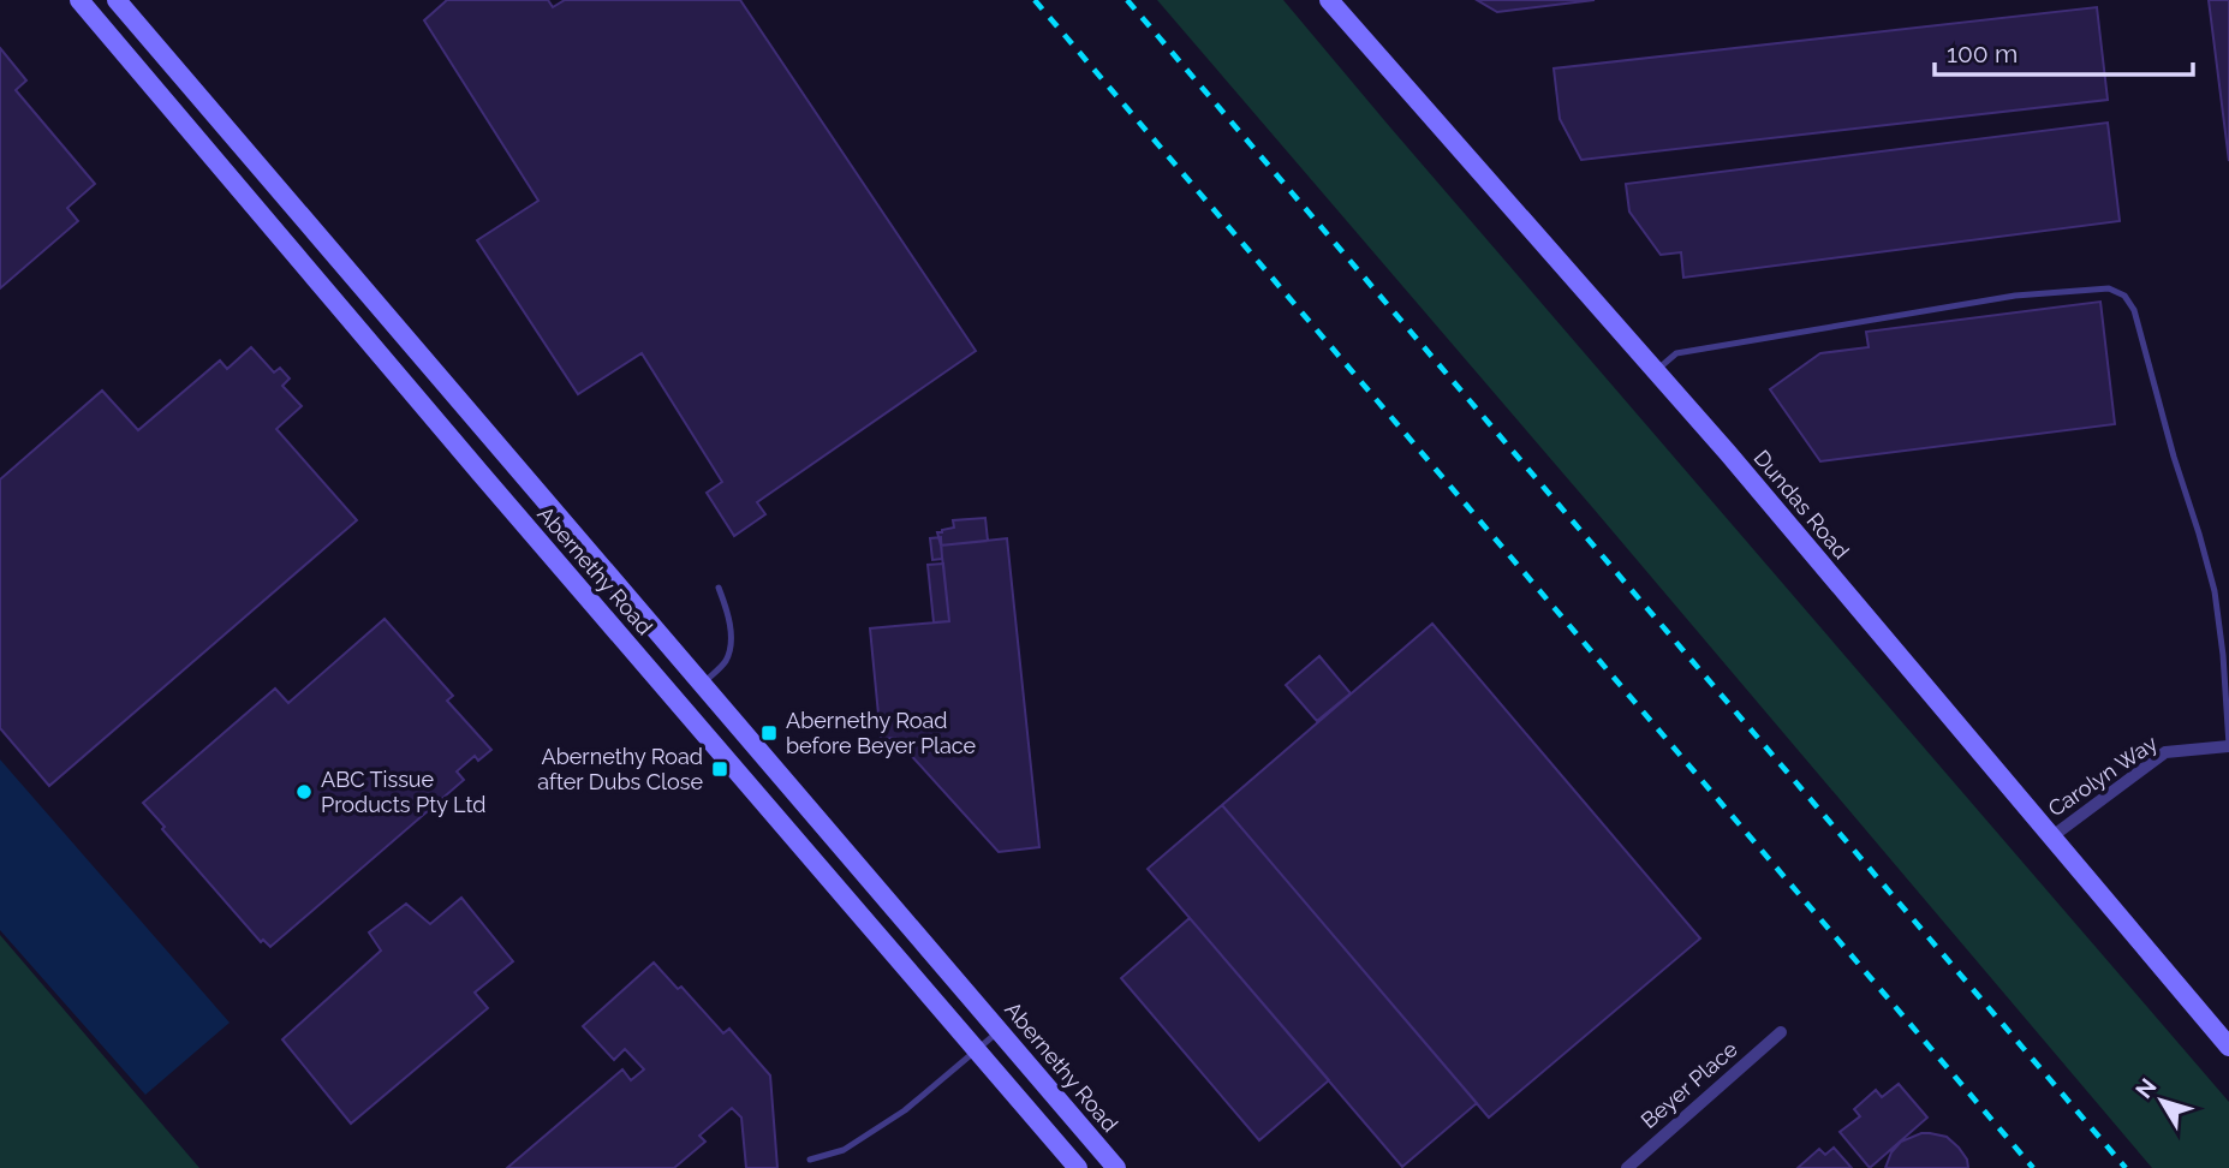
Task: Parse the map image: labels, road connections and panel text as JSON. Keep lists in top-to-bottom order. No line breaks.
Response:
{"streets":{"main road":["Dundas Road","Abernethy Road"],"street":["Carolyn Way","Beyer Place"]},"crossings":[["Dundas Road","Carolyn Way"]],"places":{"transit":["Abernethy Road before Beyer Place","Abernethy Road after Dubs Close"],"other":["ABC Tissue Products Pty Ltd"]},"scale_bar":"100 m","north":"top left"}
